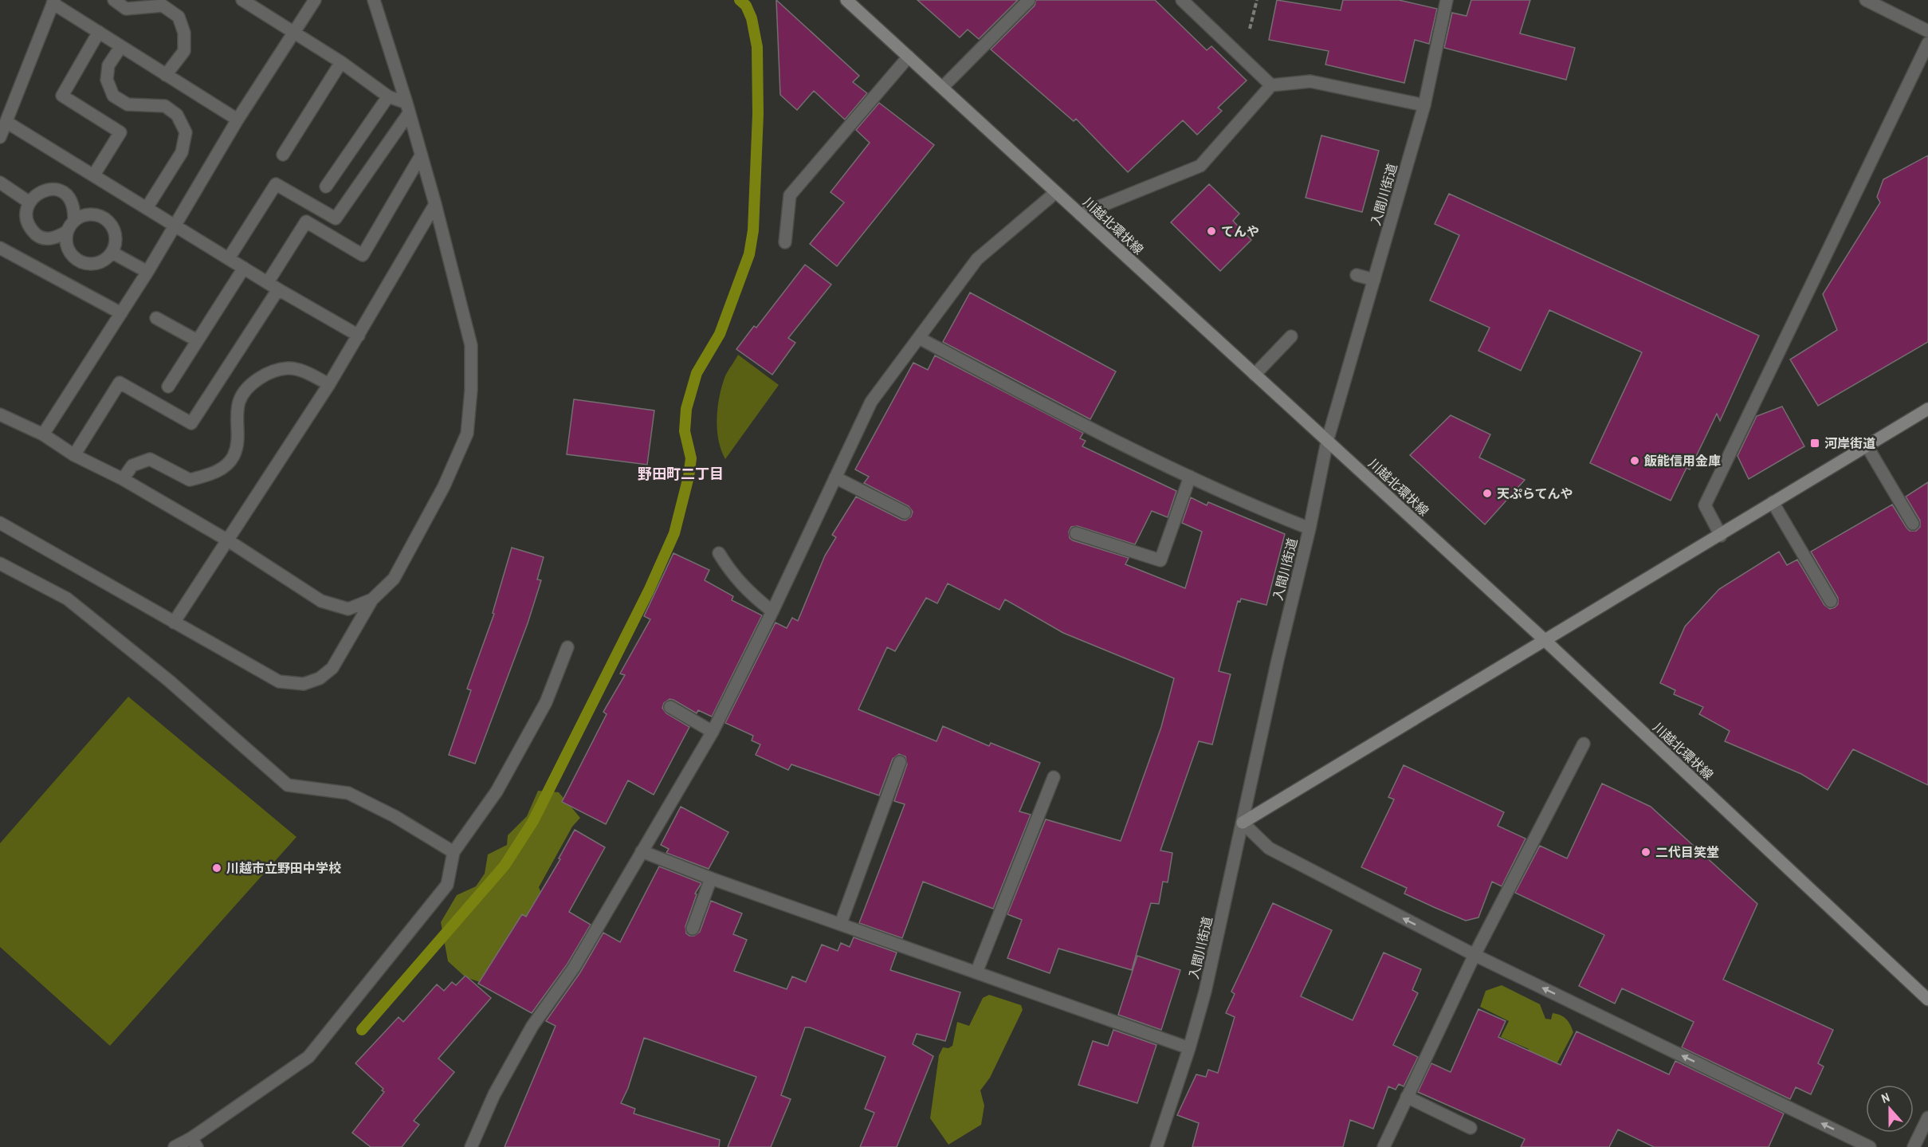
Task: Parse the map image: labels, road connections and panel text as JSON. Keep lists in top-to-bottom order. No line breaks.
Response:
{"streets":{"main road":["川越北環状線"],"street":["入間川街道"]},"crossings":[["入間川街道","川越北環状線"]],"districts":["野田町二丁目"],"places":{"other":["てんや","飯能信用金庫","天ぷらてんや","二代目笑堂","川越市立野田中学校"],"transit":["河岸街道"]},"north":"top"}
